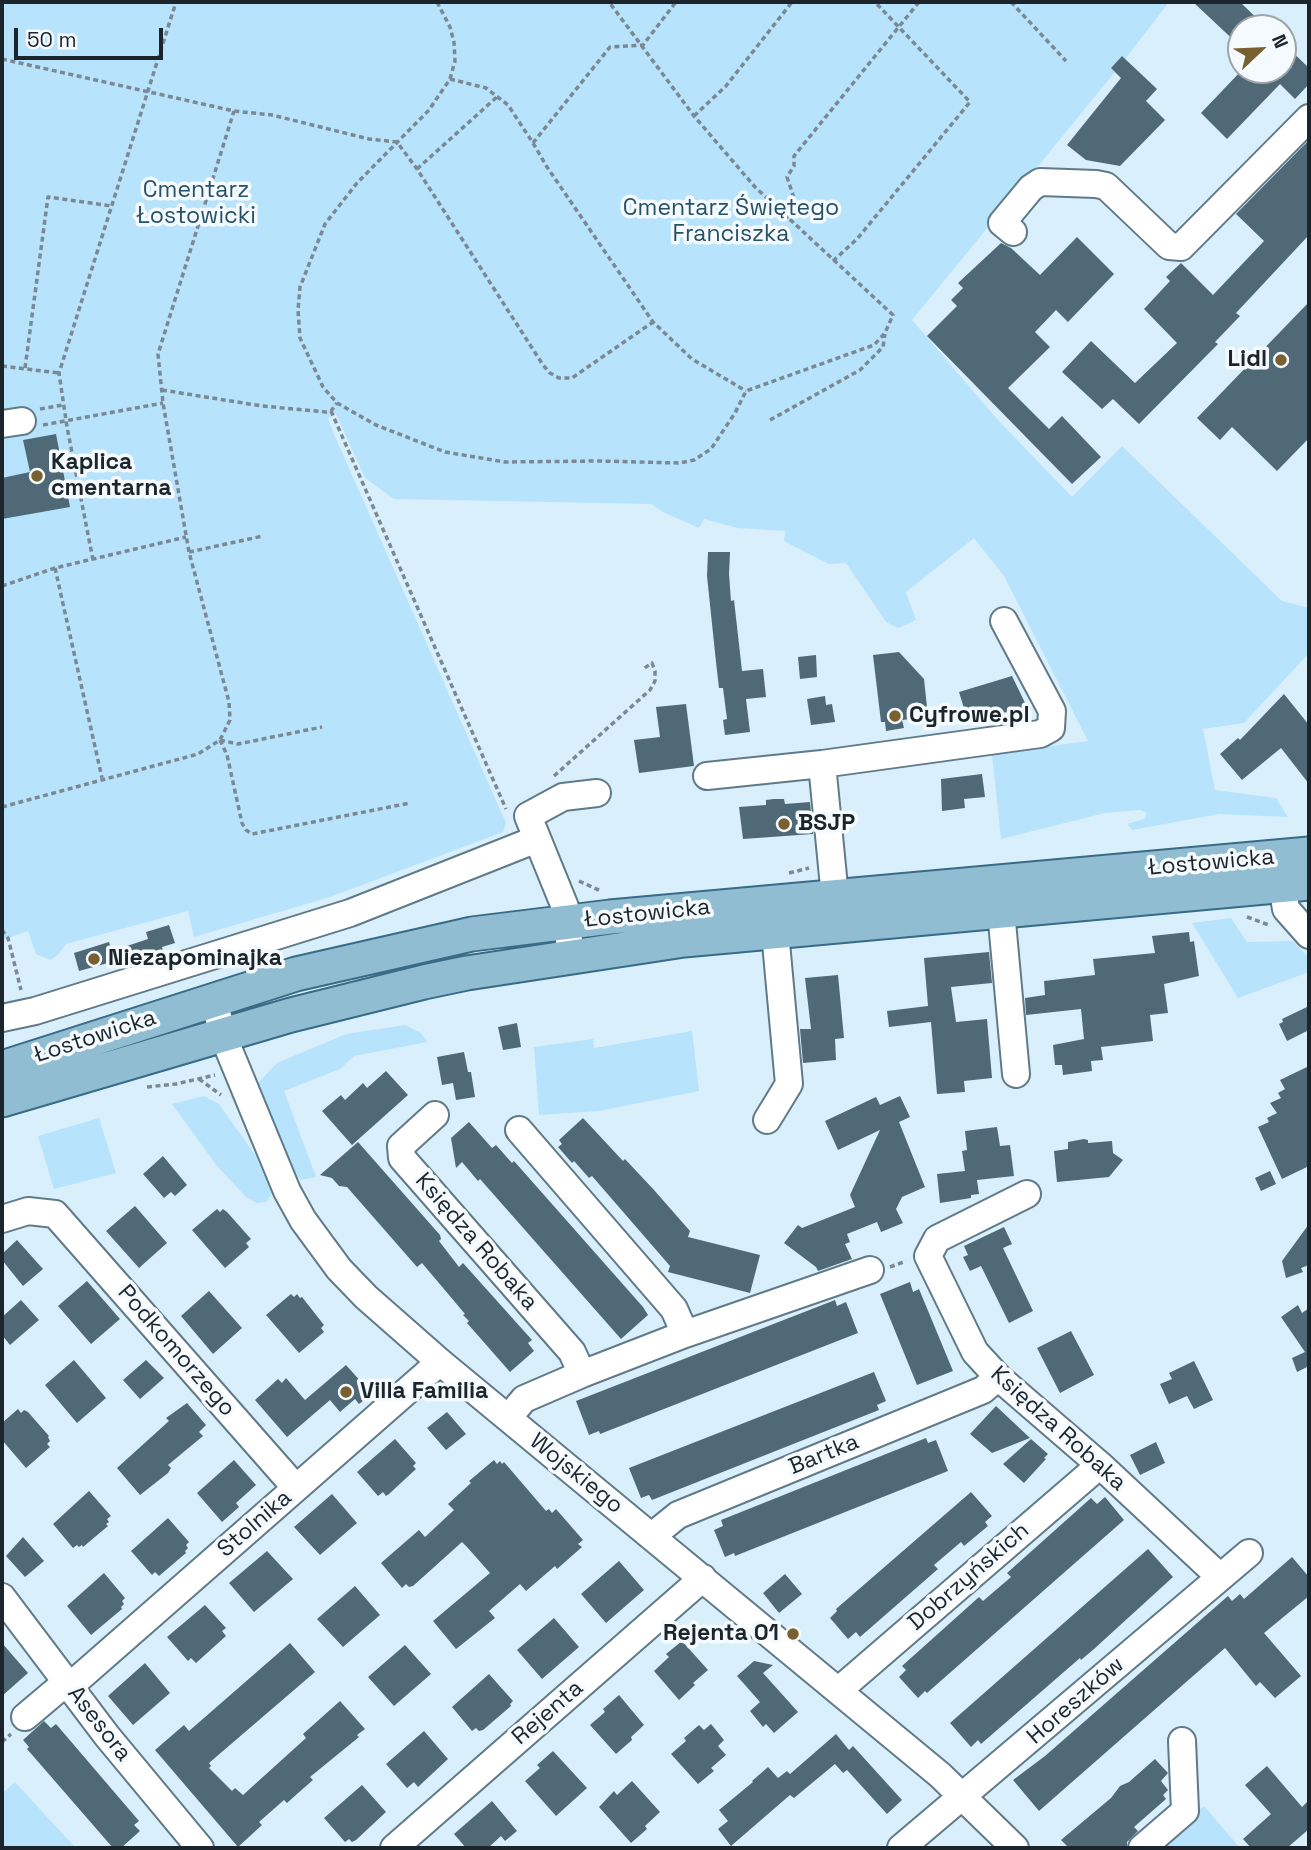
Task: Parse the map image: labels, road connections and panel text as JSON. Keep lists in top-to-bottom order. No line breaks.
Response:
{"streets":{"main road":["Łostowicka"],"street":["Księdza Robaka","Podkomorzego","Bartka","Wojskiego","Stolnika","Dobrzyńskich","Horeszków","Rejenta","Asesora"]},"crossings":[["Łostowicka","Wojskiego"],["Księdza Robaka","Bartka"],["Księdza Robaka","Dobrzyńskich"],["Księdza Robaka","Horeszków"],["Podkomorzego","Stolnika"],["Bartka","Wojskiego"],["Wojskiego","Stolnika"],["Wojskiego","Dobrzyńskich"],["Wojskiego","Horeszków"],["Wojskiego","Rejenta"],["Stolnika","Asesora"]],"parks":["Cmentarz Łostowicki","Cmentarz Świętego Franciszka"],"places":["Lidl","Kaplica cmentarna","Cyfrowe.pl","BSJP","Niezapominajka","Villa Familia","Rejenta 01"],"scale_bar":"50 m","north":"top right"}
